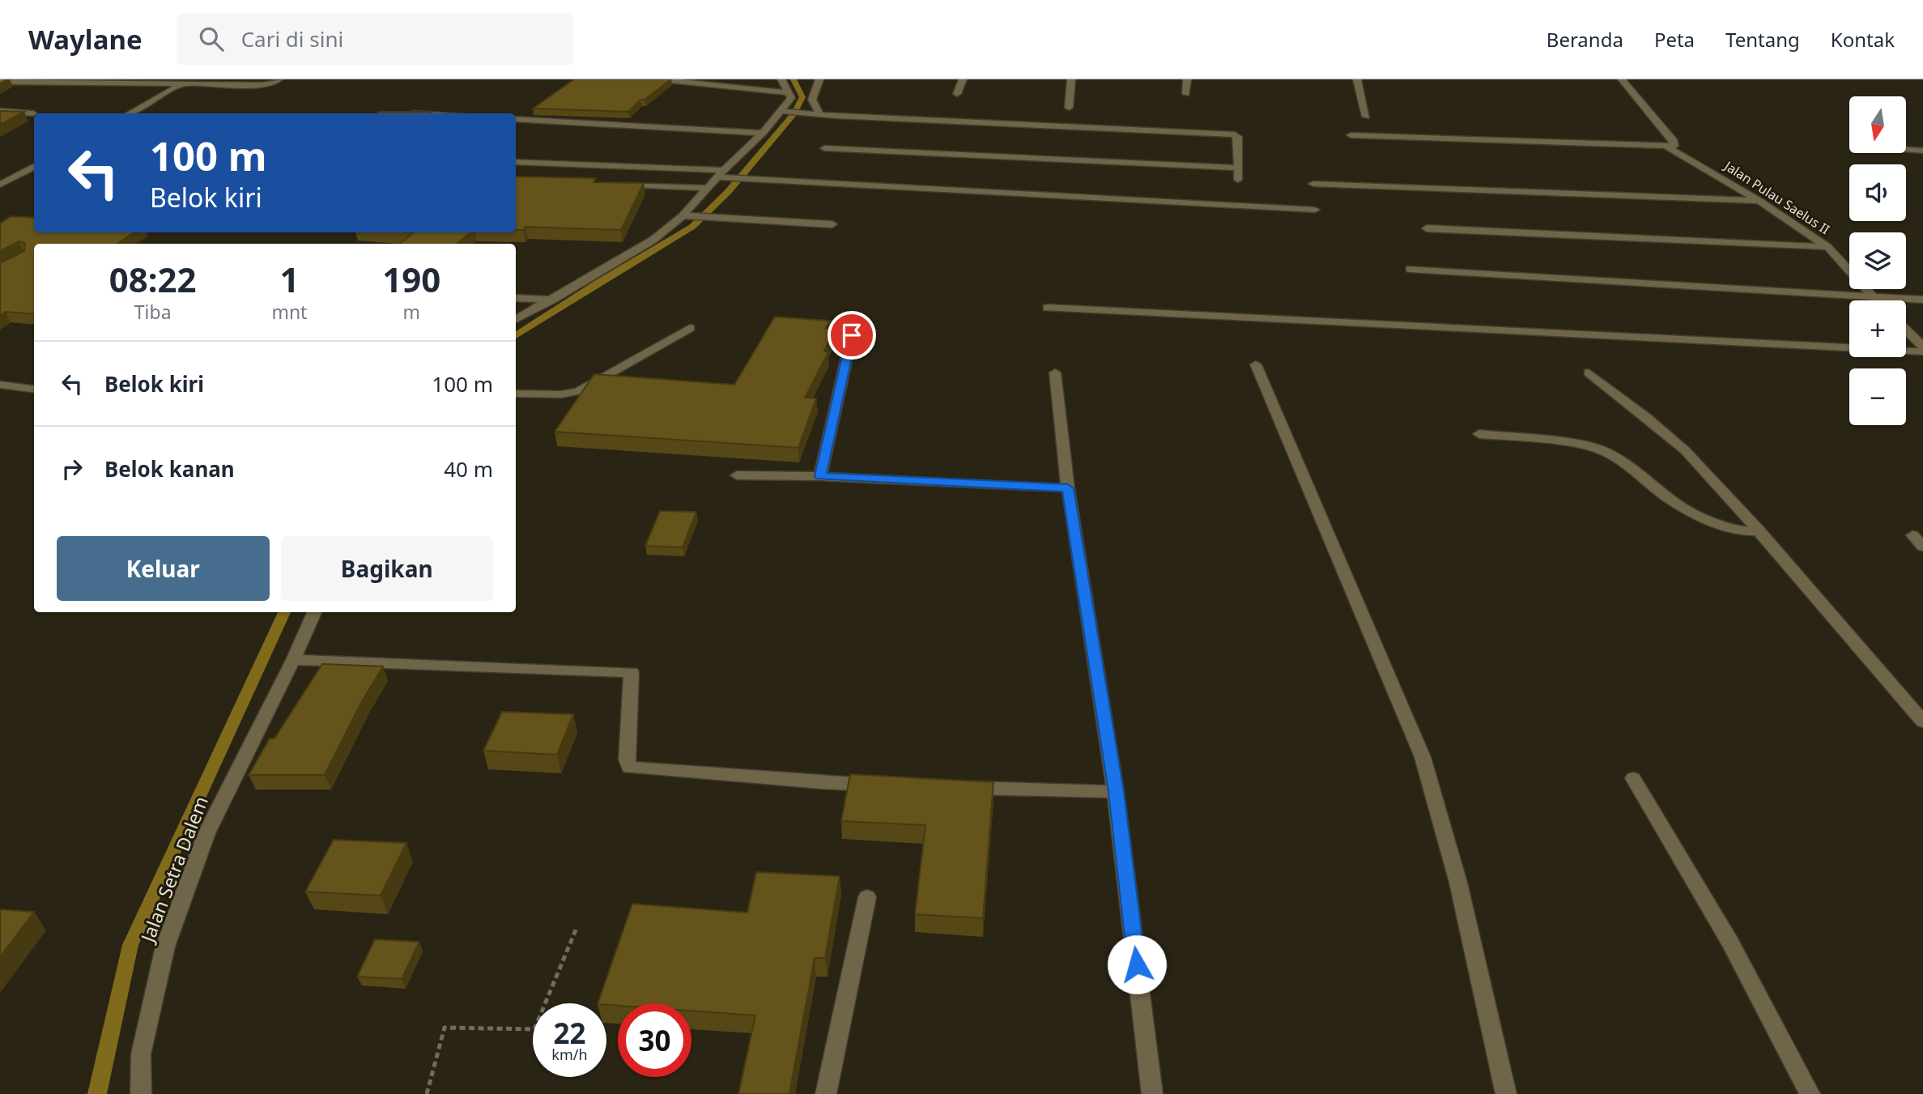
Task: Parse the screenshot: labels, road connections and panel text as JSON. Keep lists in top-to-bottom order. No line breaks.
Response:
{"streets":{"street":["Jalan Pulau Saelus II","Jalan Setra Dalem"]},"north":"bottom","page":{"header":"Waylane","search":"Cari di sini","nav":["Beranda","Peta","Tentang","Kontak"],"map_buttons":["+","−"],"turn":["100 m","Belok kiri"],"eta":["08:22","Tiba","1","mnt","190","m"],"list":[{"name":"Belok kiri","value":"100 m"},{"name":"Belok kanan","value":"40 m"}],"buttons":["Keluar","Bagikan"],"speed":"22 km/h","limit":"30"}}
